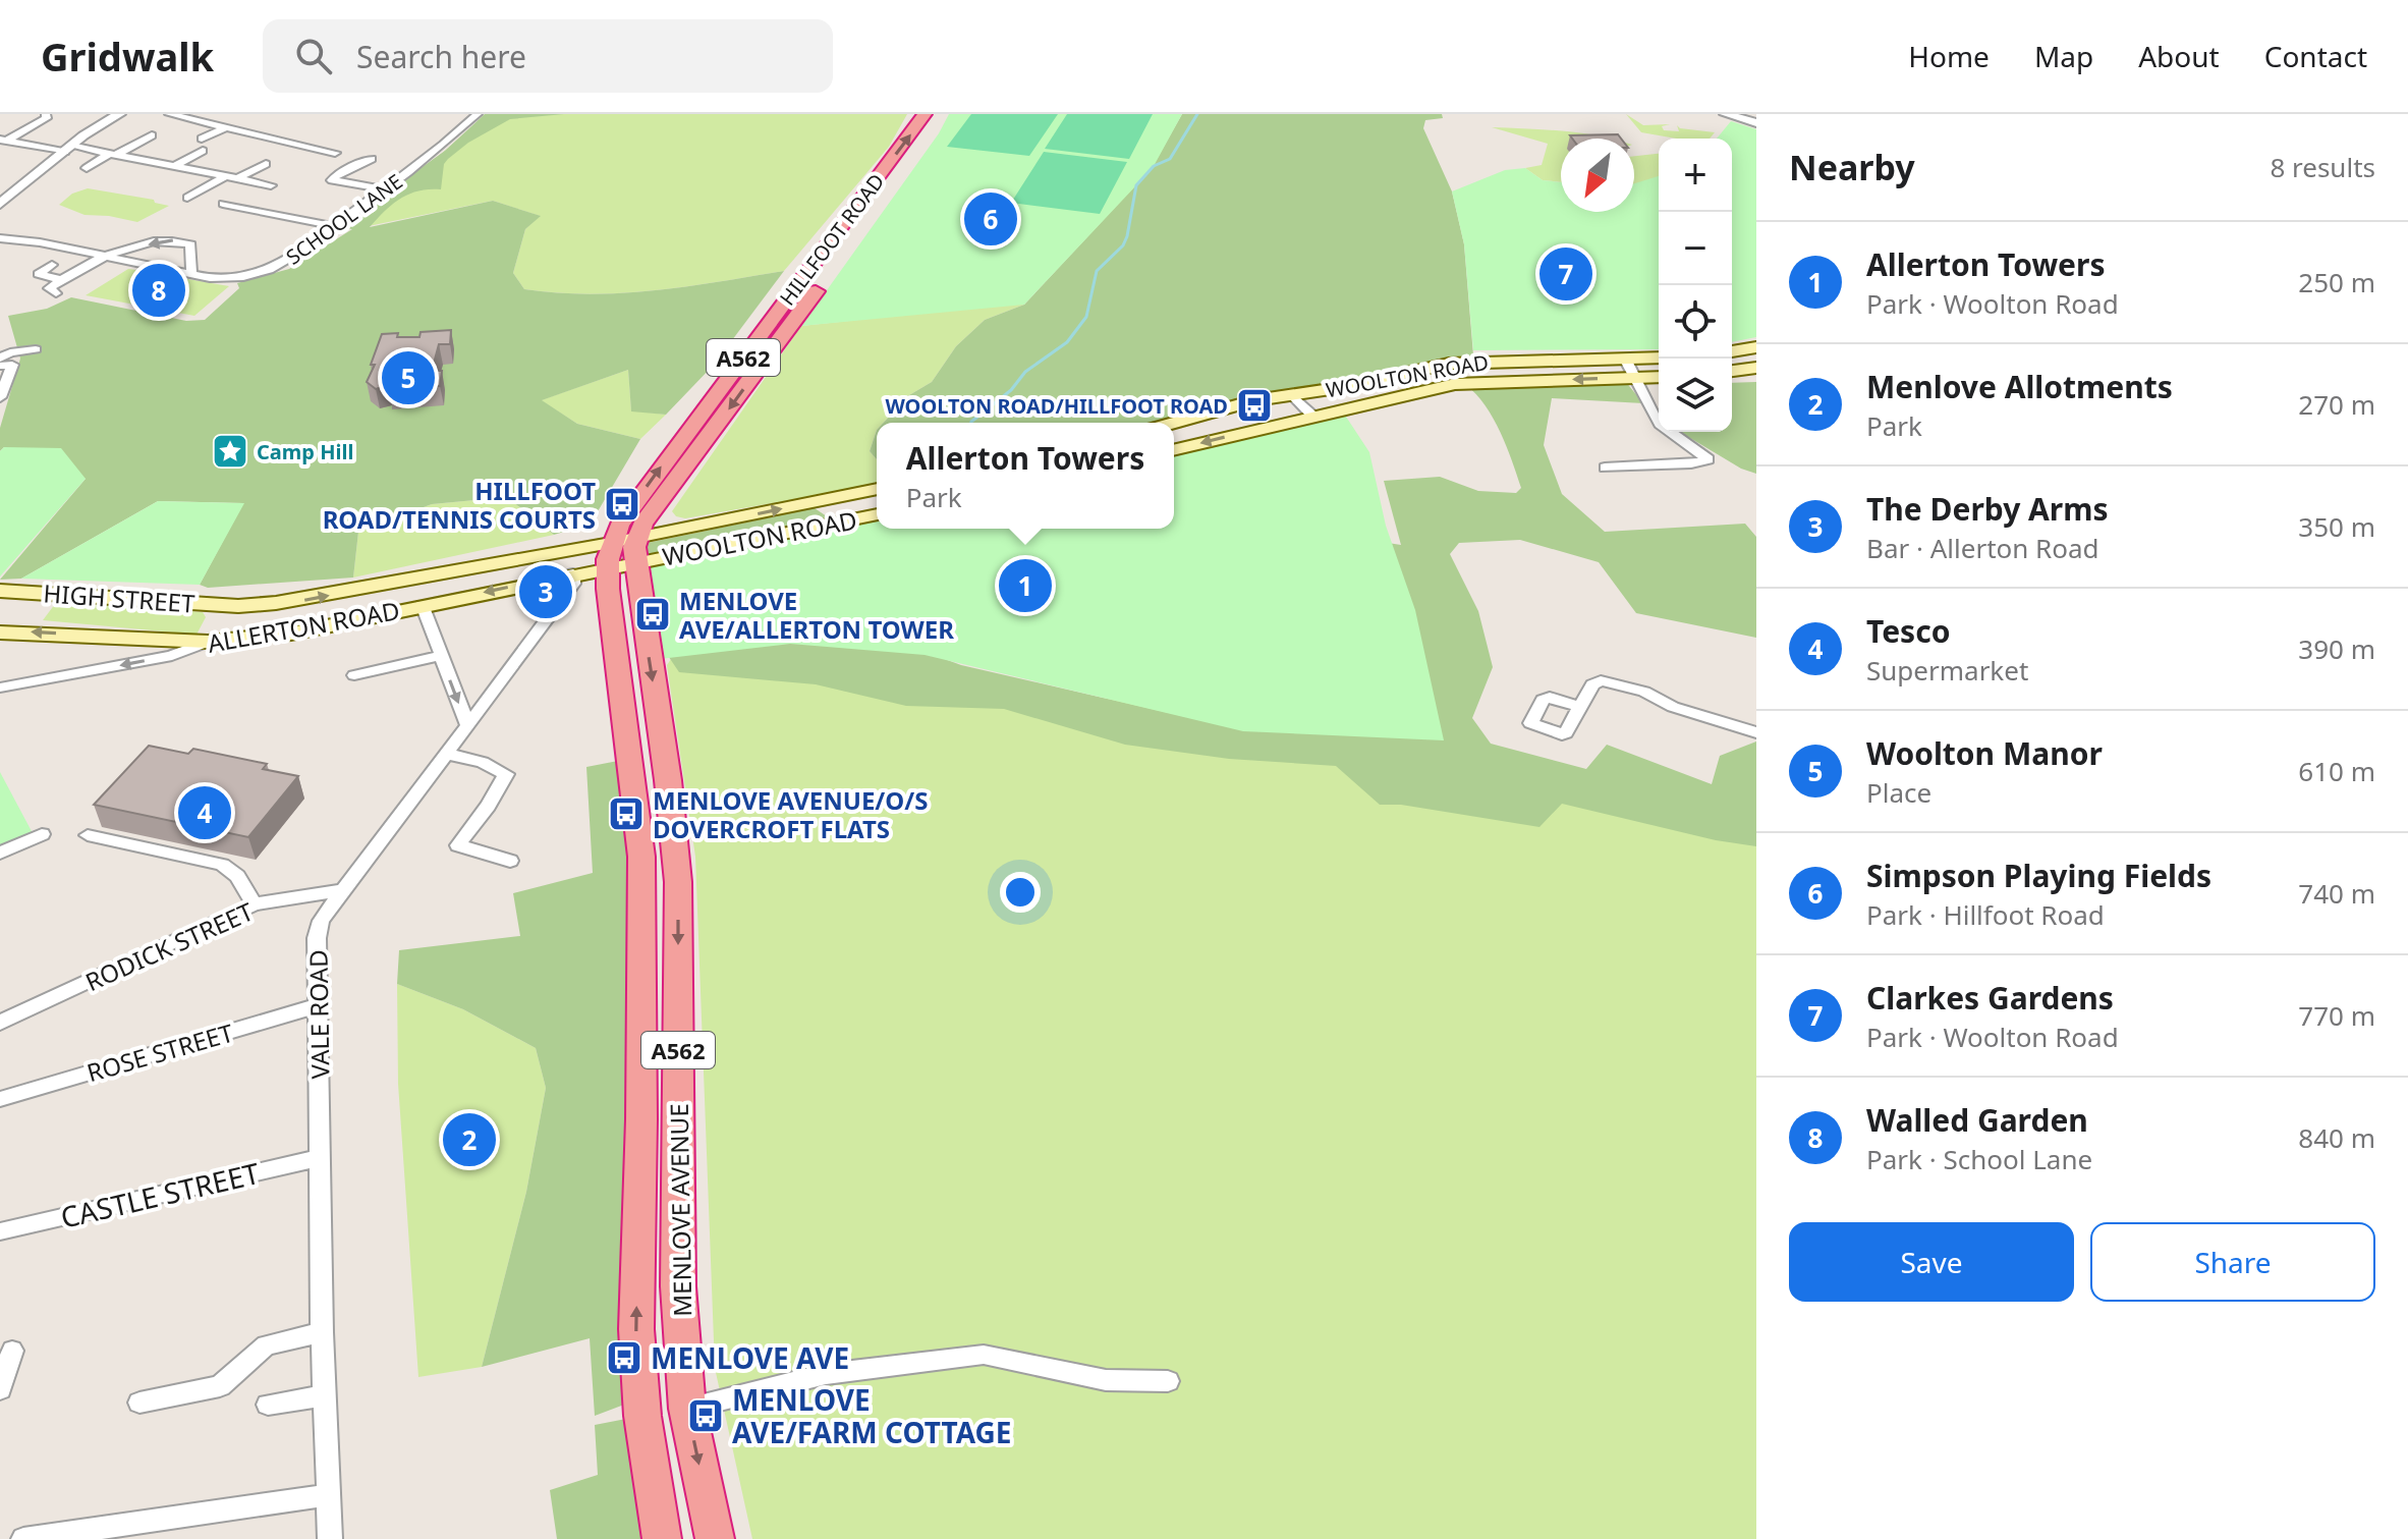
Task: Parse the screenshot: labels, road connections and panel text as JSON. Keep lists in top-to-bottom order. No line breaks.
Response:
{"streets":{"highway":["HILLFOOT ROAD","A562","MENLOVE AVENUE"],"main road":["WOOLTON ROAD","HIGH STREET","ALLERTON ROAD"],"street":["SCHOOL LANE","RODICK STREET","VALE ROAD","ROSE STREET","CASTLE STREET"]},"crossings":[["HILLFOOT ROAD","WOOLTON ROAD"],["HILLFOOT ROAD","ALLERTON ROAD"],["HILLFOOT ROAD","MENLOVE AVENUE"],["WOOLTON ROAD","MENLOVE AVENUE"],["HIGH STREET","ALLERTON ROAD"],["ALLERTON ROAD","VALE ROAD"],["RODICK STREET","VALE ROAD"],["VALE ROAD","ROSE STREET"],["VALE ROAD","CASTLE STREET"]],"places":{"bus stop":["WOOLTON ROAD/HILLFOOT ROAD","HILLFOOT ROAD/TENNIS COURTS","MENLOVE AVE/ALLERTON TOWER","MENLOVE AVENUE/O/S DOVERCROFT FLATS","MENLOVE AVE","MENLOVE AVE/FARM COTTAGE"],"place":["Camp Hill"]},"north":"bottom left","page":{"header":"Gridwalk","search":"Search here","nav":["Home","Map","About","Contact"],"heading":["Nearby","8 results"],"map_buttons":["+","−"],"pins":["6","7","8","5","1","3","4","2"],"list":[{"mark":"1","name":"Allerton Towers","note":"Park · Woolton Road","value":"250 m"},{"mark":"2","name":"Menlove Allotments","note":"Park","value":"270 m"},{"mark":"3","name":"The Derby Arms","note":"Bar · Allerton Road","value":"350 m"},{"mark":"4","name":"Tesco","note":"Supermarket","value":"390 m"},{"mark":"5","name":"Woolton Manor","note":"Place","value":"610 m"},{"mark":"6","name":"Simpson Playing Fields","note":"Park · Hillfoot Road","value":"740 m"},{"mark":"7","name":"Clarkes Gardens","note":"Park · Woolton Road","value":"770 m"},{"mark":"8","name":"Walled Garden","note":"Park · School Lane","value":"840 m"}],"popup":["Allerton Towers","Park"],"buttons":["Save","Share"]}}
